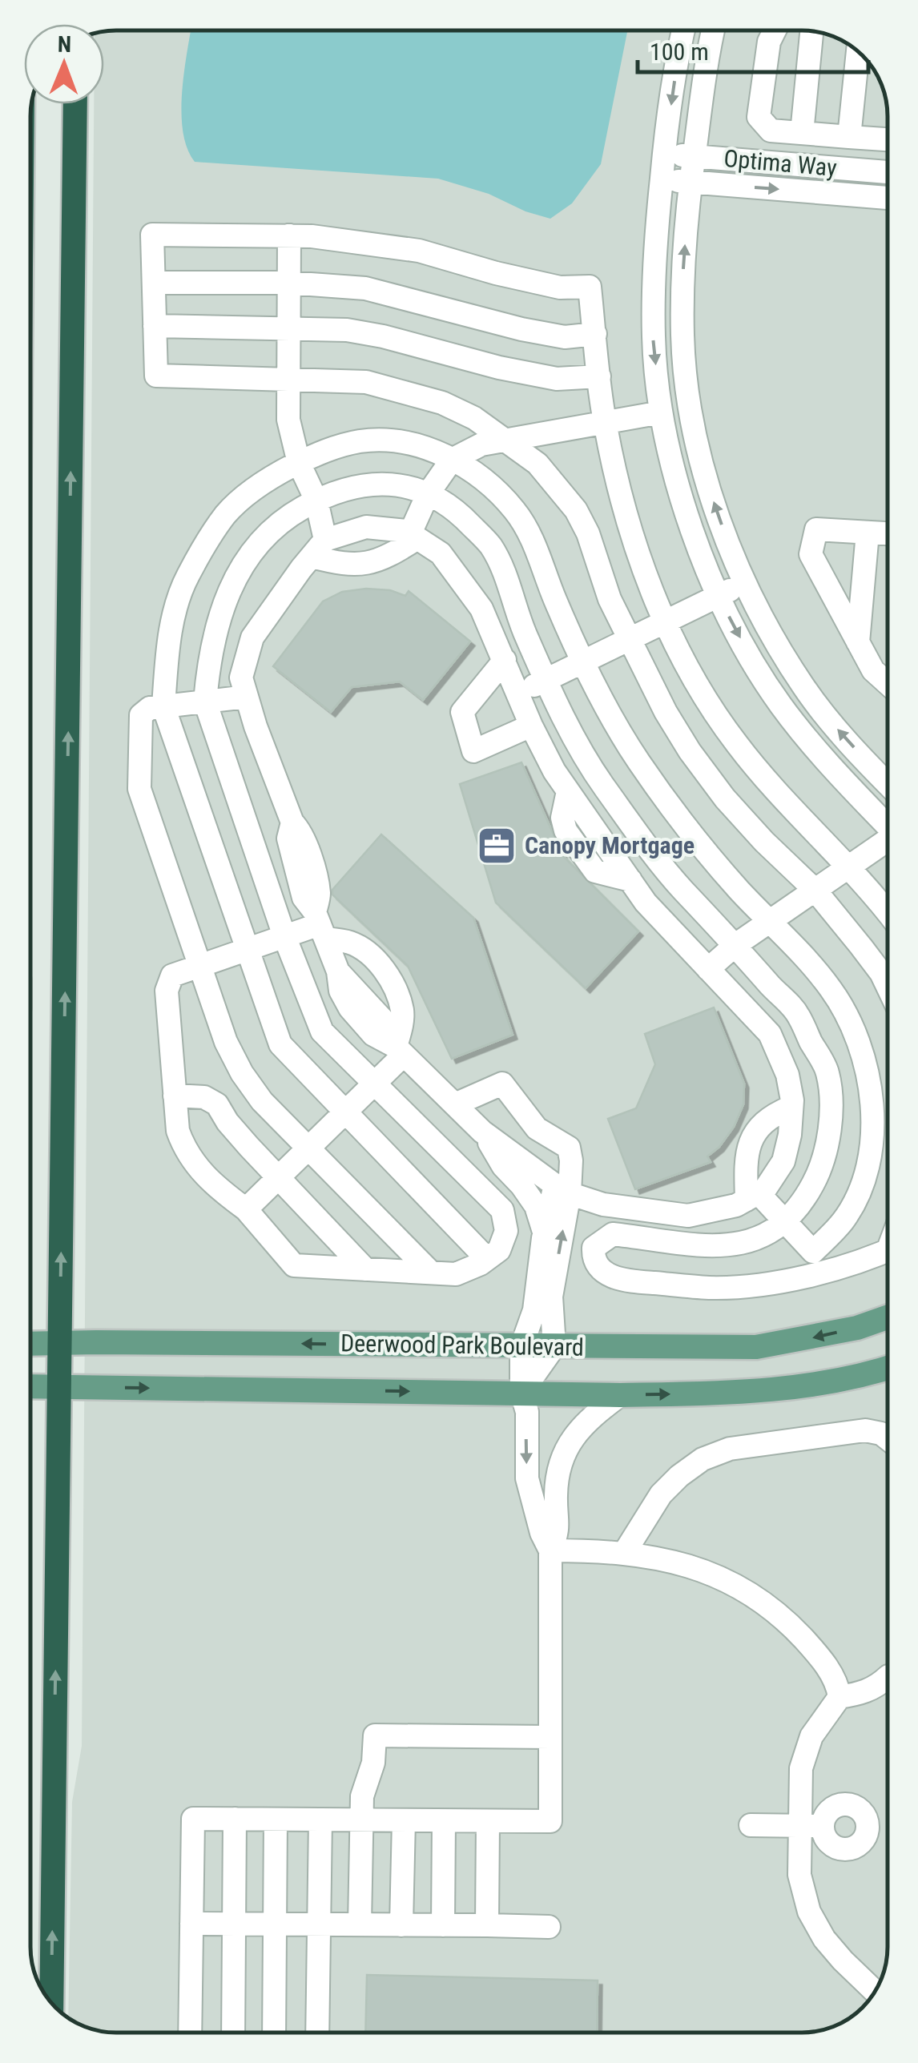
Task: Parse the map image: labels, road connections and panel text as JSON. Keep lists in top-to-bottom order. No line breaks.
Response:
{"streets":{"main road":["Deerwood Park Boulevard"],"street":["Optima Way"]},"places":{"office":["Canopy Mortgage"]},"scale_bar":"100 m","north":"top"}
